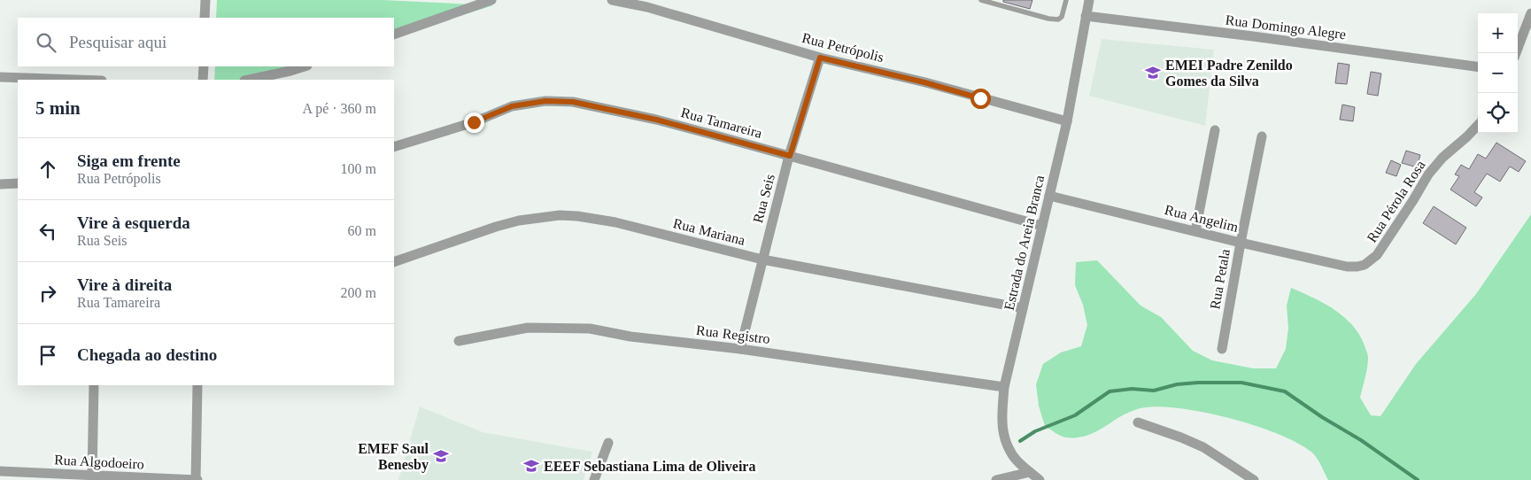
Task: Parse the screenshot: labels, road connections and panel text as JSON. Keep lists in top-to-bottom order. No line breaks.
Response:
{"streets":{"street":["Rua Domingo Alegre","Rua Petrópolis","Rua Tamareira","Rua Seis","Rua Pérola Rosa","Rua Angelim","Rua Mariana","Estrada do Areia Branca","Rua Petala","Rua Registro","Rua Algodoeiro"]},"crossings":[["Rua Domingo Alegre","Estrada do Areia Branca"],["Rua Petrópolis","Rua Seis"],["Rua Petrópolis","Estrada do Areia Branca"],["Rua Tamareira","Rua Seis"],["Rua Tamareira","Estrada do Areia Branca"],["Rua Seis","Rua Mariana"],["Rua Seis","Rua Registro"],["Rua Pérola Rosa","Rua Angelim"],["Rua Angelim","Estrada do Areia Branca"],["Rua Angelim","Rua Petala"],["Rua Mariana","Estrada do Areia Branca"],["Estrada do Areia Branca","Rua Registro"]],"places":{"school or university":["EMEI Padre Zenildo Gomes da Silva","EMEF Saul Benesby","EEEF Sebastiana Lima de Oliveira"]},"page":{"map_buttons":["+","−"],"search":"Pesquisar aqui","heading":["5 min","A pé · 360 m"],"list":[["Siga em frente","Rua Petrópolis","100 m"],["Vire à esquerda","Rua Seis","60 m"],["Vire à direita","Rua Tamareira","200 m"],"Chegada ao destino"]}}
